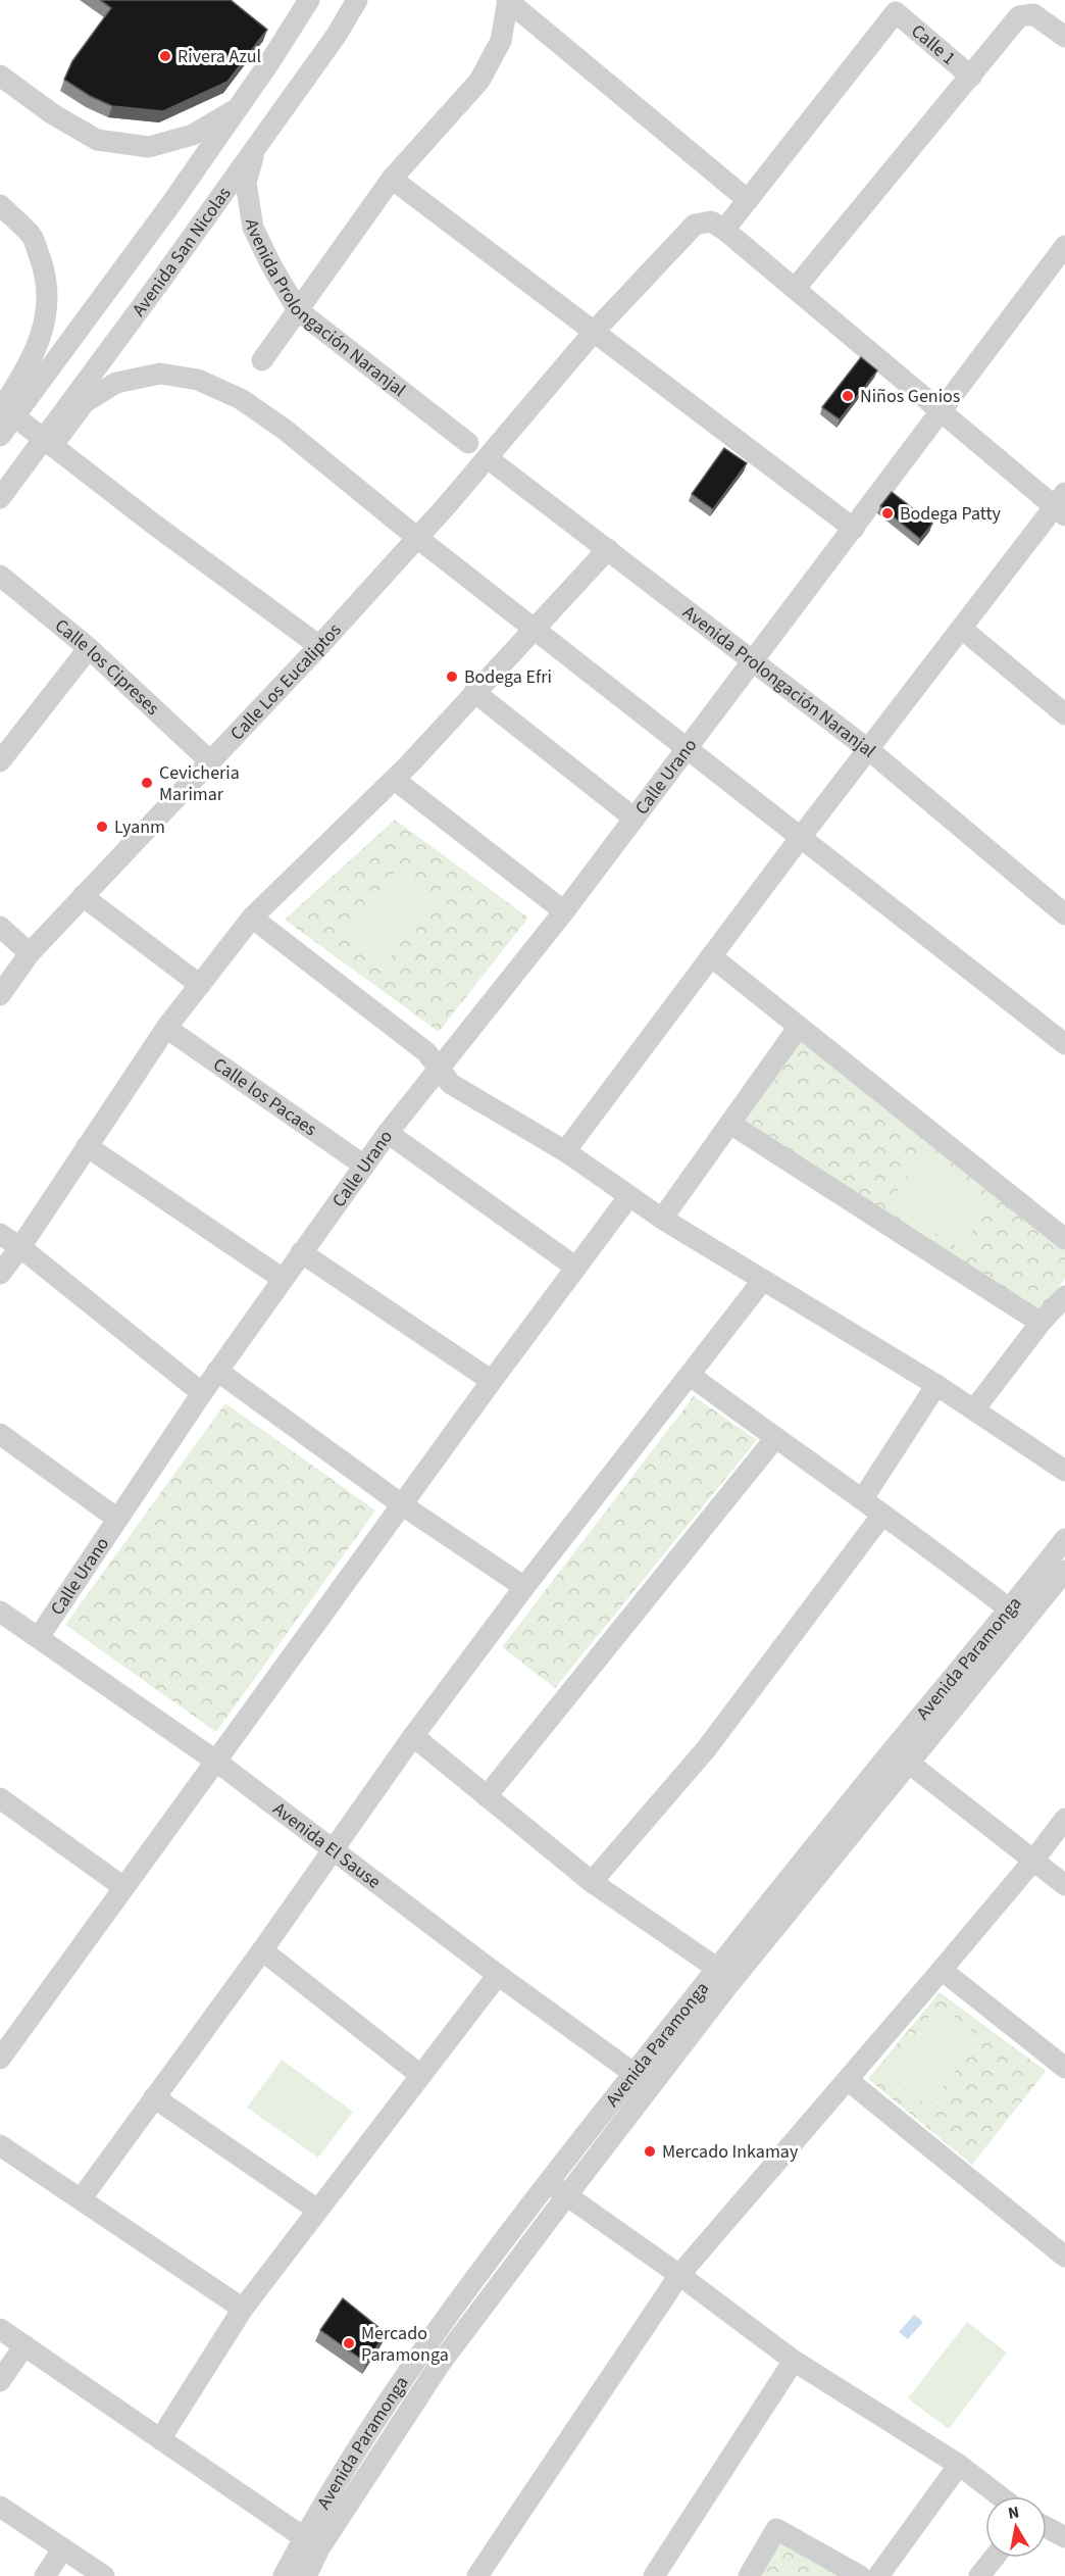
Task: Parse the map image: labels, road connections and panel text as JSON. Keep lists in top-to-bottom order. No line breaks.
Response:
{"streets":{"street":["Calle 1","Avenida San Nicolas","Avenida Prolongación Naranjal","Calle los Cipreses","Calle Los Eucaliptos","Calle Urano","Calle los Pacaes","Avenida Paramonga","Avenida El Sause"]},"crossings":[["Avenida San Nicolas","Avenida Prolongación Naranjal"],["Avenida Prolongación Naranjal","Calle Los Eucaliptos"],["Avenida Prolongación Naranjal","Calle Urano"],["Calle los Cipreses","Calle Los Eucaliptos"],["Calle Urano","Calle los Pacaes"],["Calle Urano","Avenida El Sause"],["Avenida Paramonga","Avenida El Sause"]],"places":["Rivera Azul","Niños Genios","Bodega Patty","Bodega Efri","Cevicheria Marimar","Lyanm","Mercado Inkamay","Mercado Paramonga"],"north":"top"}
